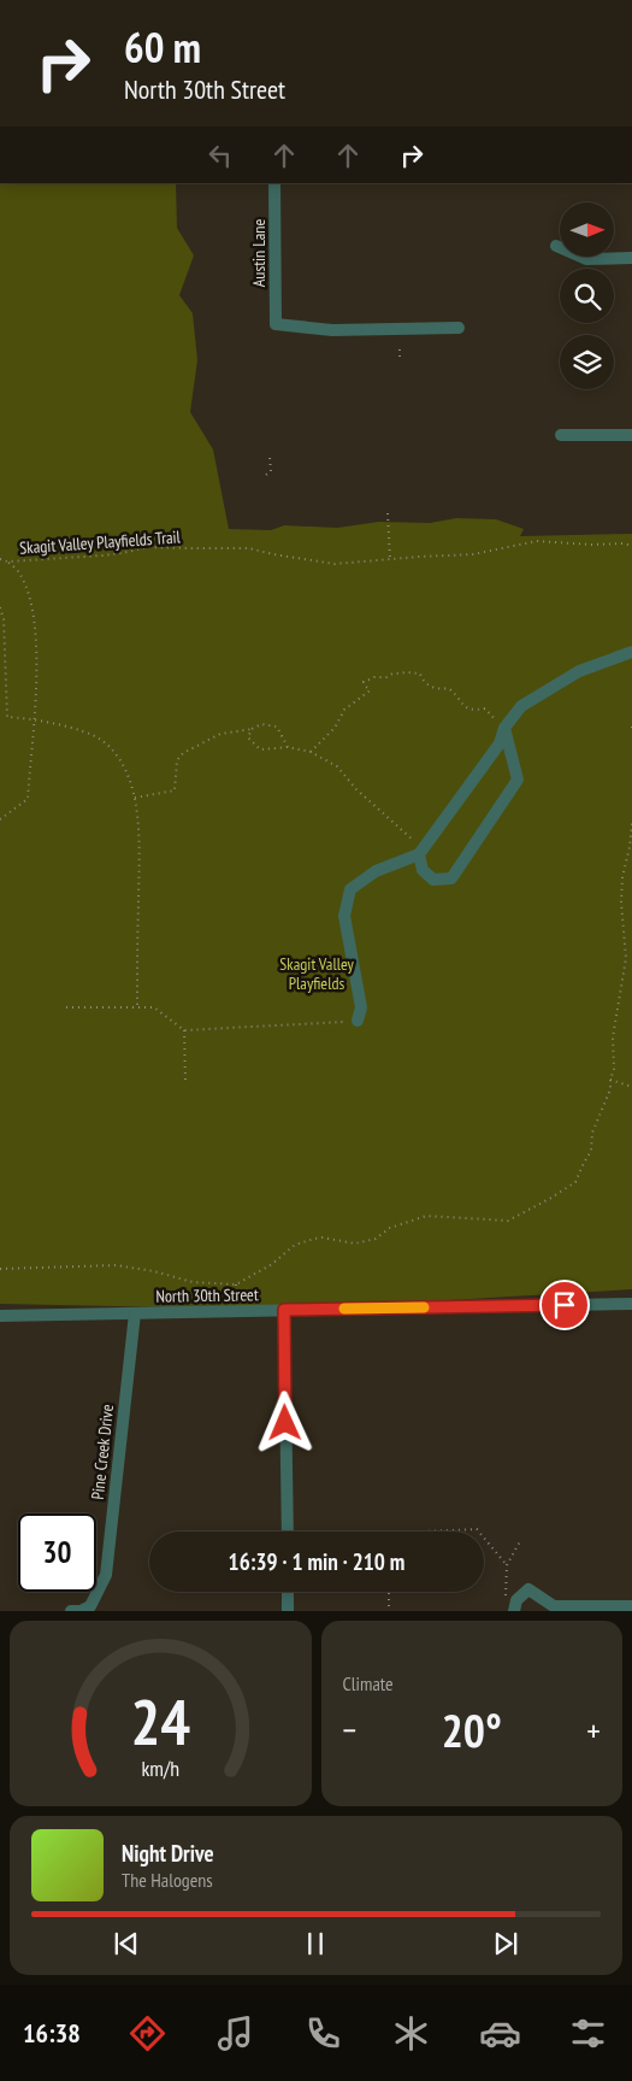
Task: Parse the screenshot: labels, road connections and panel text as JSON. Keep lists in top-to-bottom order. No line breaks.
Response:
{"streets":{"street":["Austin Lane","North 30th Street","Pine Creek Drive"],"path":["Skagit Valley Playfields Trail"]},"crossings":[["North 30th Street","Pine Creek Drive"]],"parks":["Skagit Valley Playfields"],"north":"right","page":{"turn":["60 m","North 30th Street"],"limit":"30","trip":"16:39 · 1 min · 210 m","tile":"Climate","heat":["−","20°","+"],"song":["Night Drive","The Halogens"],"tabs":"16:38","gauge":["24","km/h"]}}
